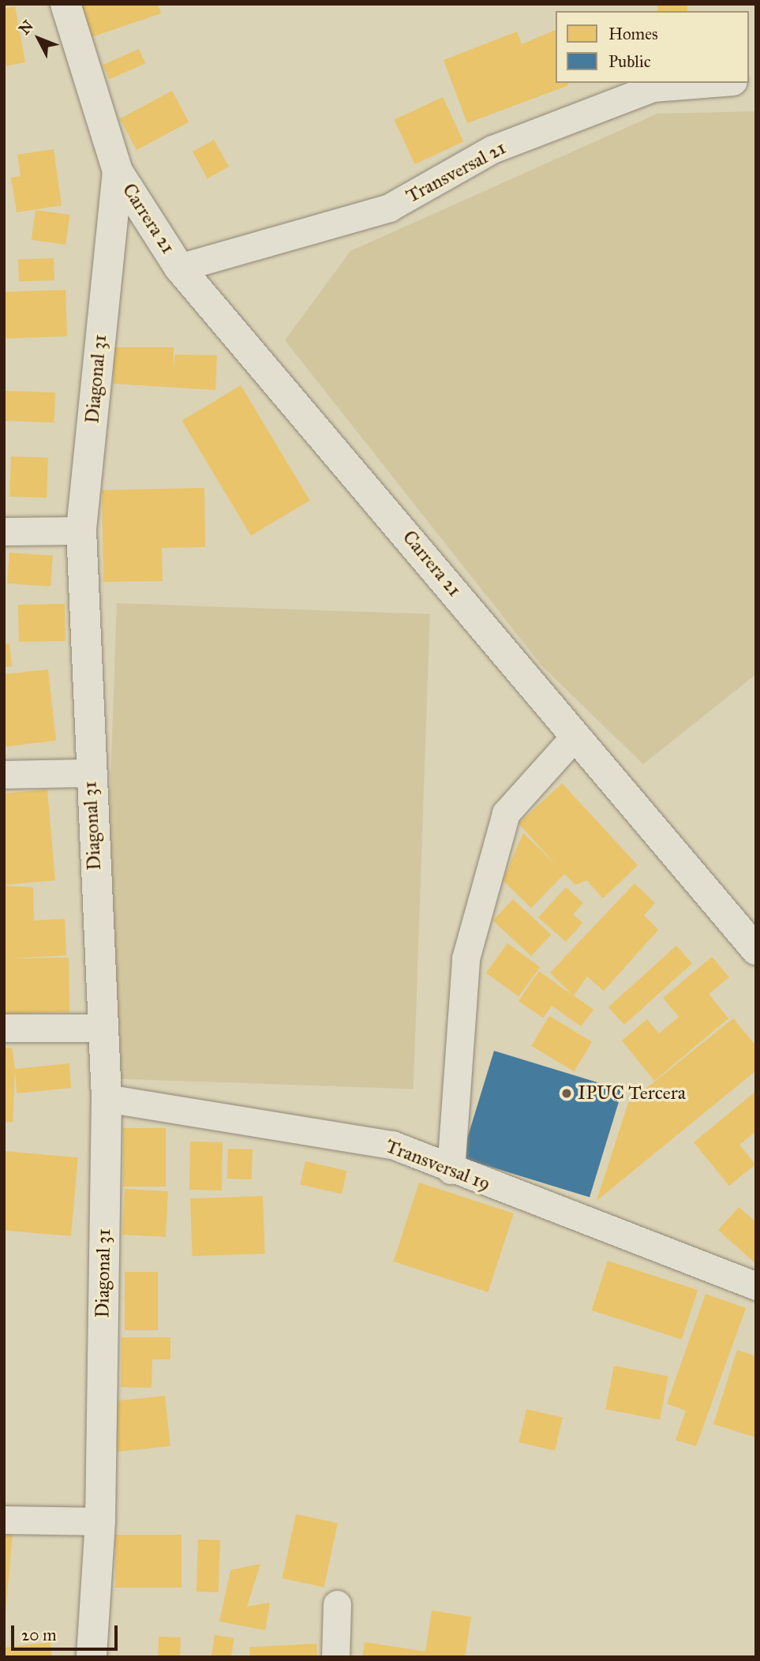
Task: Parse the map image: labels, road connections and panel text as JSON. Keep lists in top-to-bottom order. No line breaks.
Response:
{"streets":{"street":["Transversal 21","Carrera 21","Diagonal 31","Transversal 19"]},"crossings":[["Transversal 21","Carrera 21"],["Carrera 21","Diagonal 31"],["Diagonal 31","Transversal 19"]],"places":["IPUC Tercera"],"legend":["Homes","Public"],"scale_bar":"20 m","north":"top left"}
